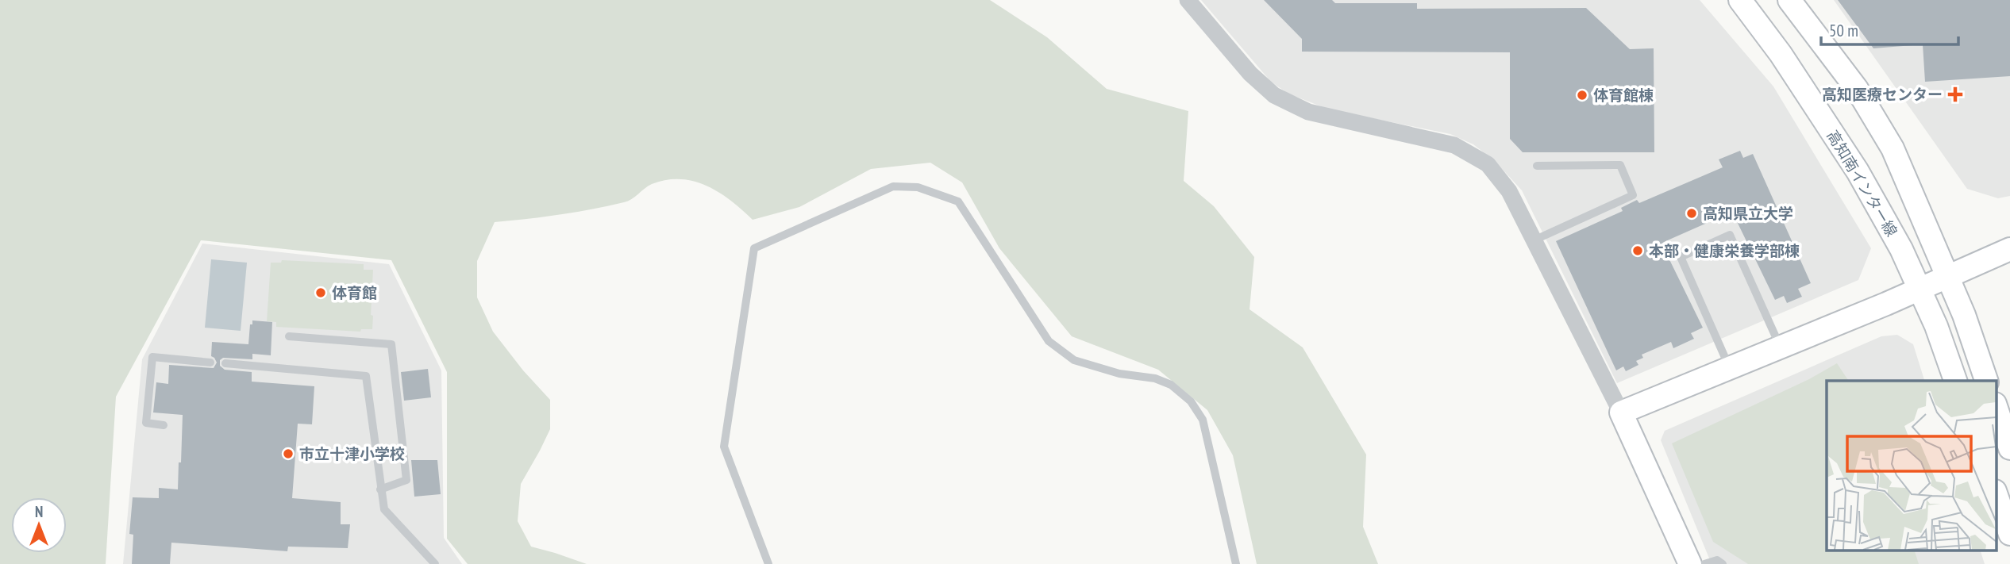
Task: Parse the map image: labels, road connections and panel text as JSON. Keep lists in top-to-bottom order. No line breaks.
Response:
{"streets":{"main road":["高知南インター線"]},"places":{"health":["高知医療センター"],"other":["体育館棟","高知県立大学","本部・健康栄養学部棟","体育館","市立十津小学校"]},"scale_bar":"50 m","north":"top"}
